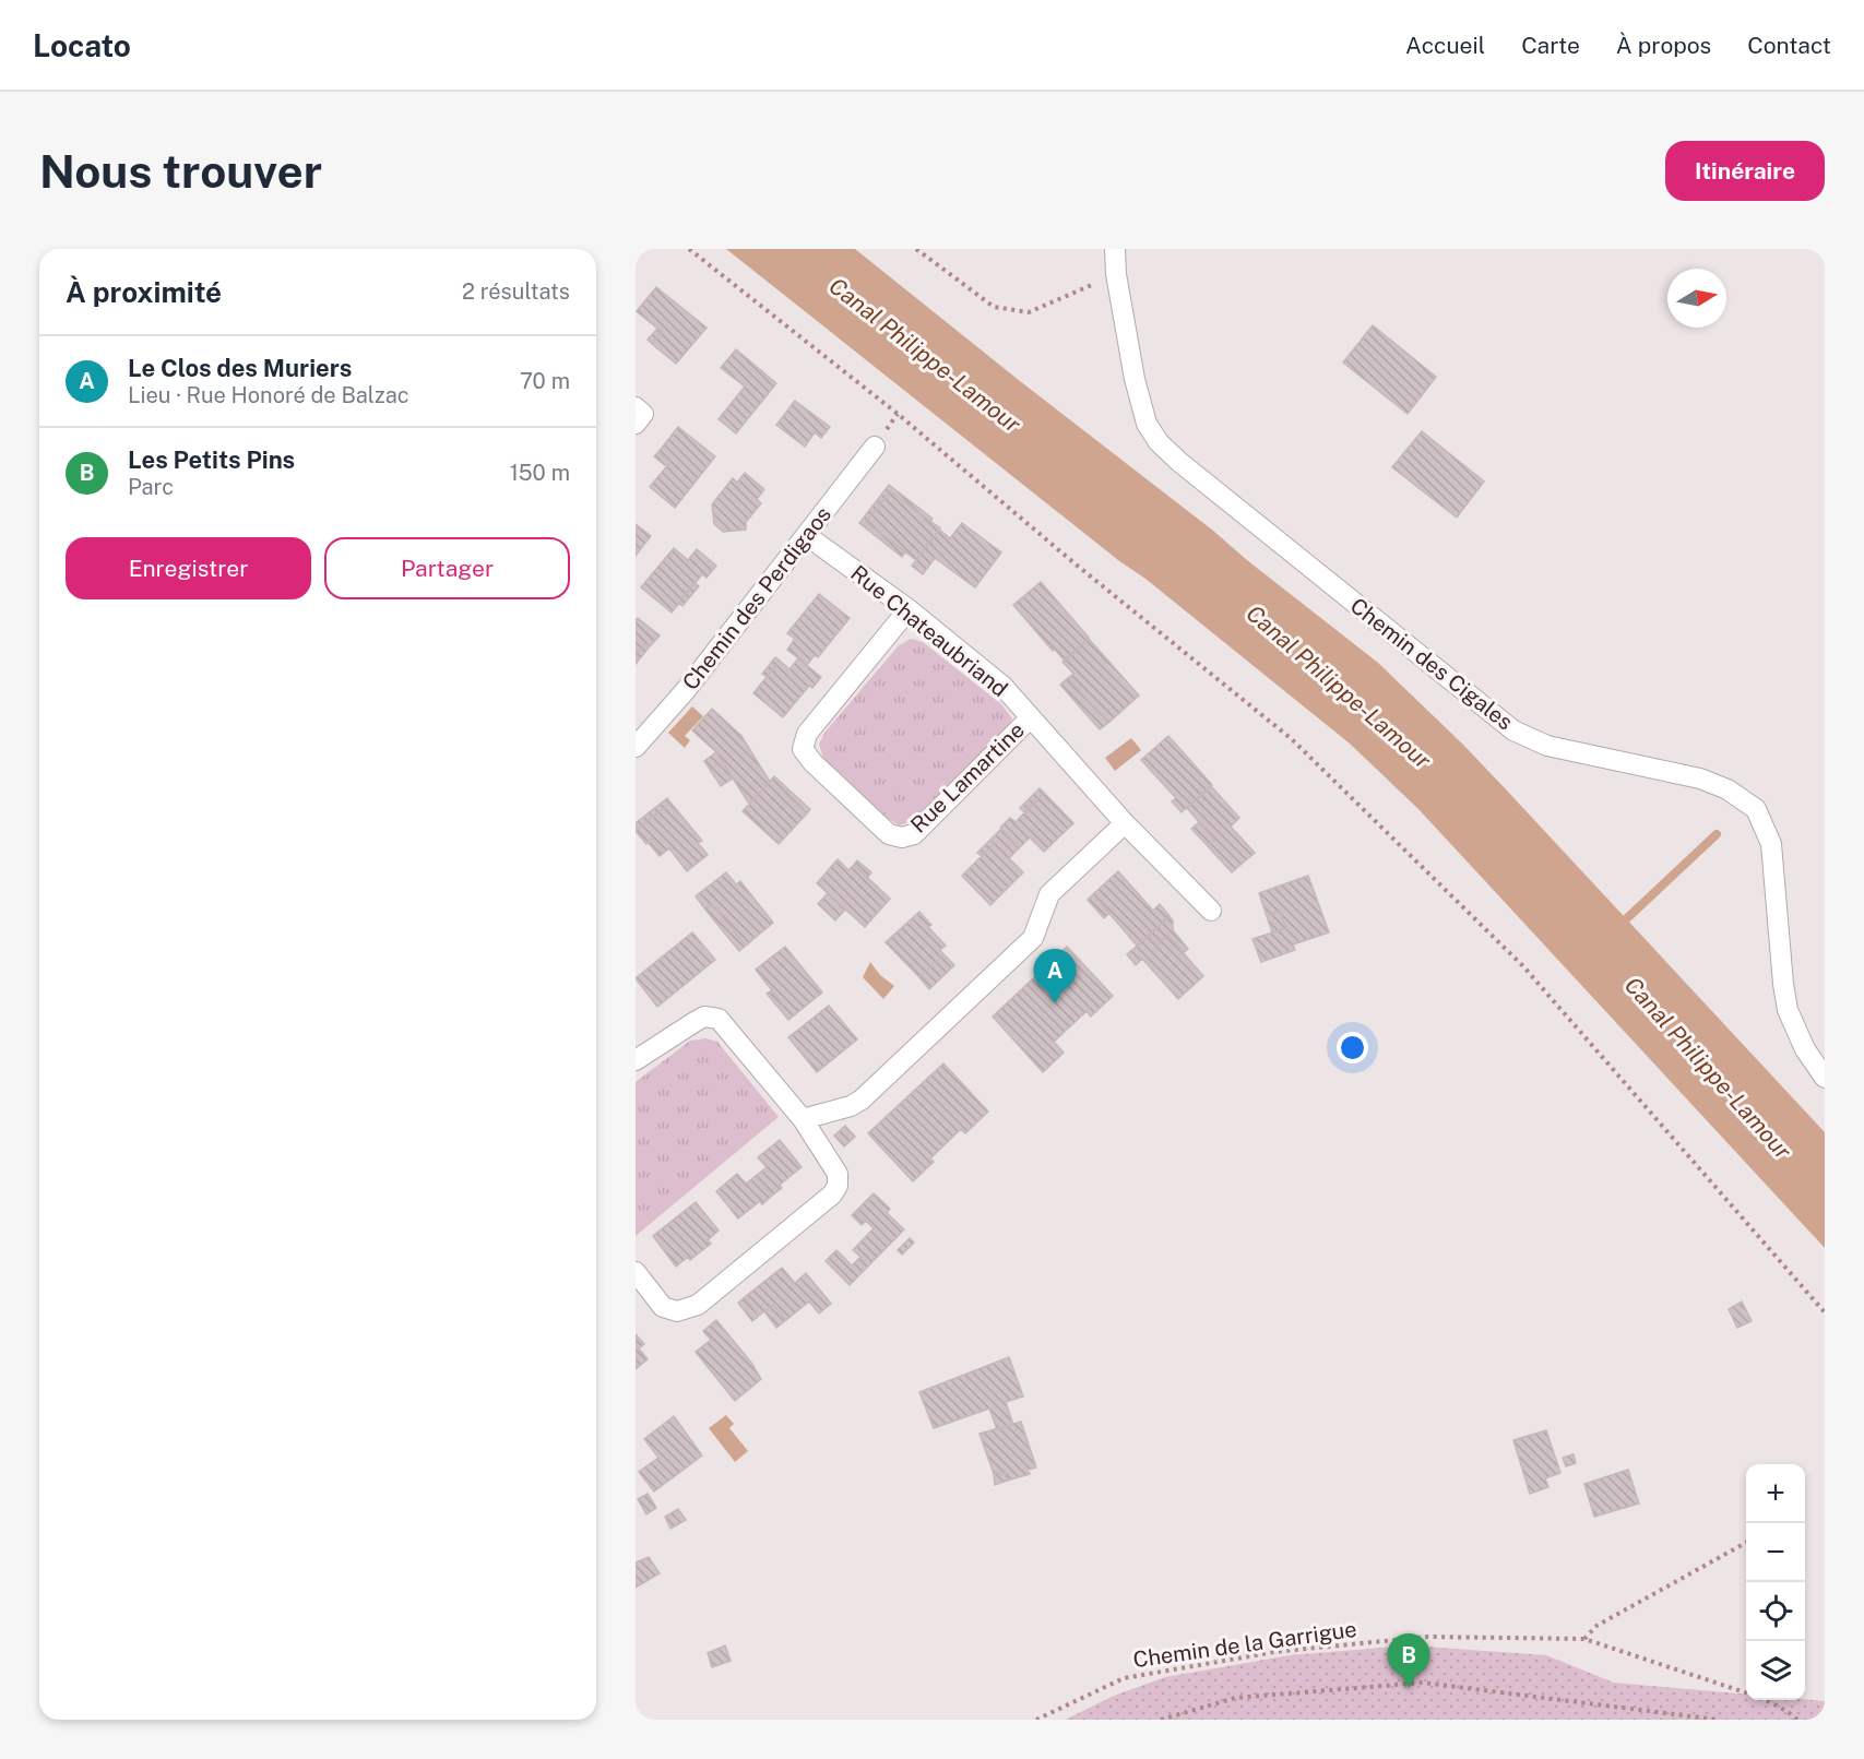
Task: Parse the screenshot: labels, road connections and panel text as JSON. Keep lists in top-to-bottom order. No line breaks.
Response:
{"streets":{"street":["Chemin des Perdigaos","Rue Chateaubriand","Chemin des Cigales","Rue Lamartine"],"path":["Chemin de la Garrigue"]},"crossings":[["Chemin des Perdigaos","Rue Chateaubriand"],["Rue Chateaubriand","Rue Lamartine"]],"water":["Canal Philippe-Lamour"],"north":"right","page":{"header":"Locato","nav":["Accueil","Carte","À propos","Contact"],"buttons":["Itinéraire",["Enregistrer","Partager"]],"title":"Nous trouver","heading":["À proximité","2 résultats"],"list":[{"mark":"A","name":"Le Clos des Muriers","note":"Lieu · Rue Honoré de Balzac","value":"70 m"},{"mark":"B","name":"Les Petits Pins","note":"Parc","value":"150 m"}],"pins":["A","B"],"map_buttons":["+","−"]}}
